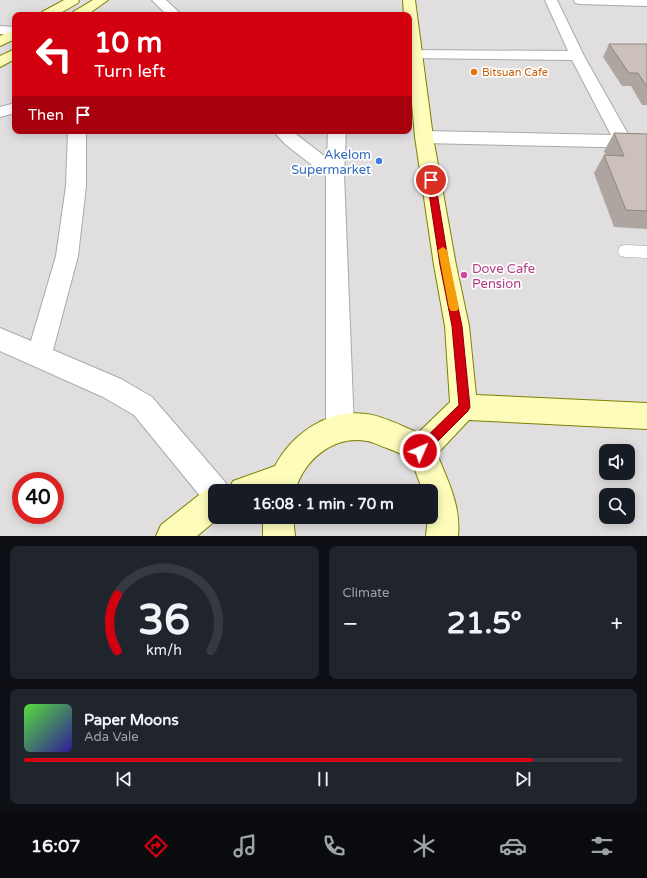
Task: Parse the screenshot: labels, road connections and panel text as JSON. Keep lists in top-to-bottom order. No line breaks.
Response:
{"places":["Bitsuan Cafe","Akelom Supermarket","Dove Cafe Pension"],"page":{"turn":["10 m","Turn left"],"then":"Then","limit":"40","trip":"16:08 · 1 min · 70 m","tile":"Climate","heat":["−","21.5°","+"],"song":["Paper Moons","Ada Vale"],"tabs":"16:07","gauge":["36","km/h"]}}
